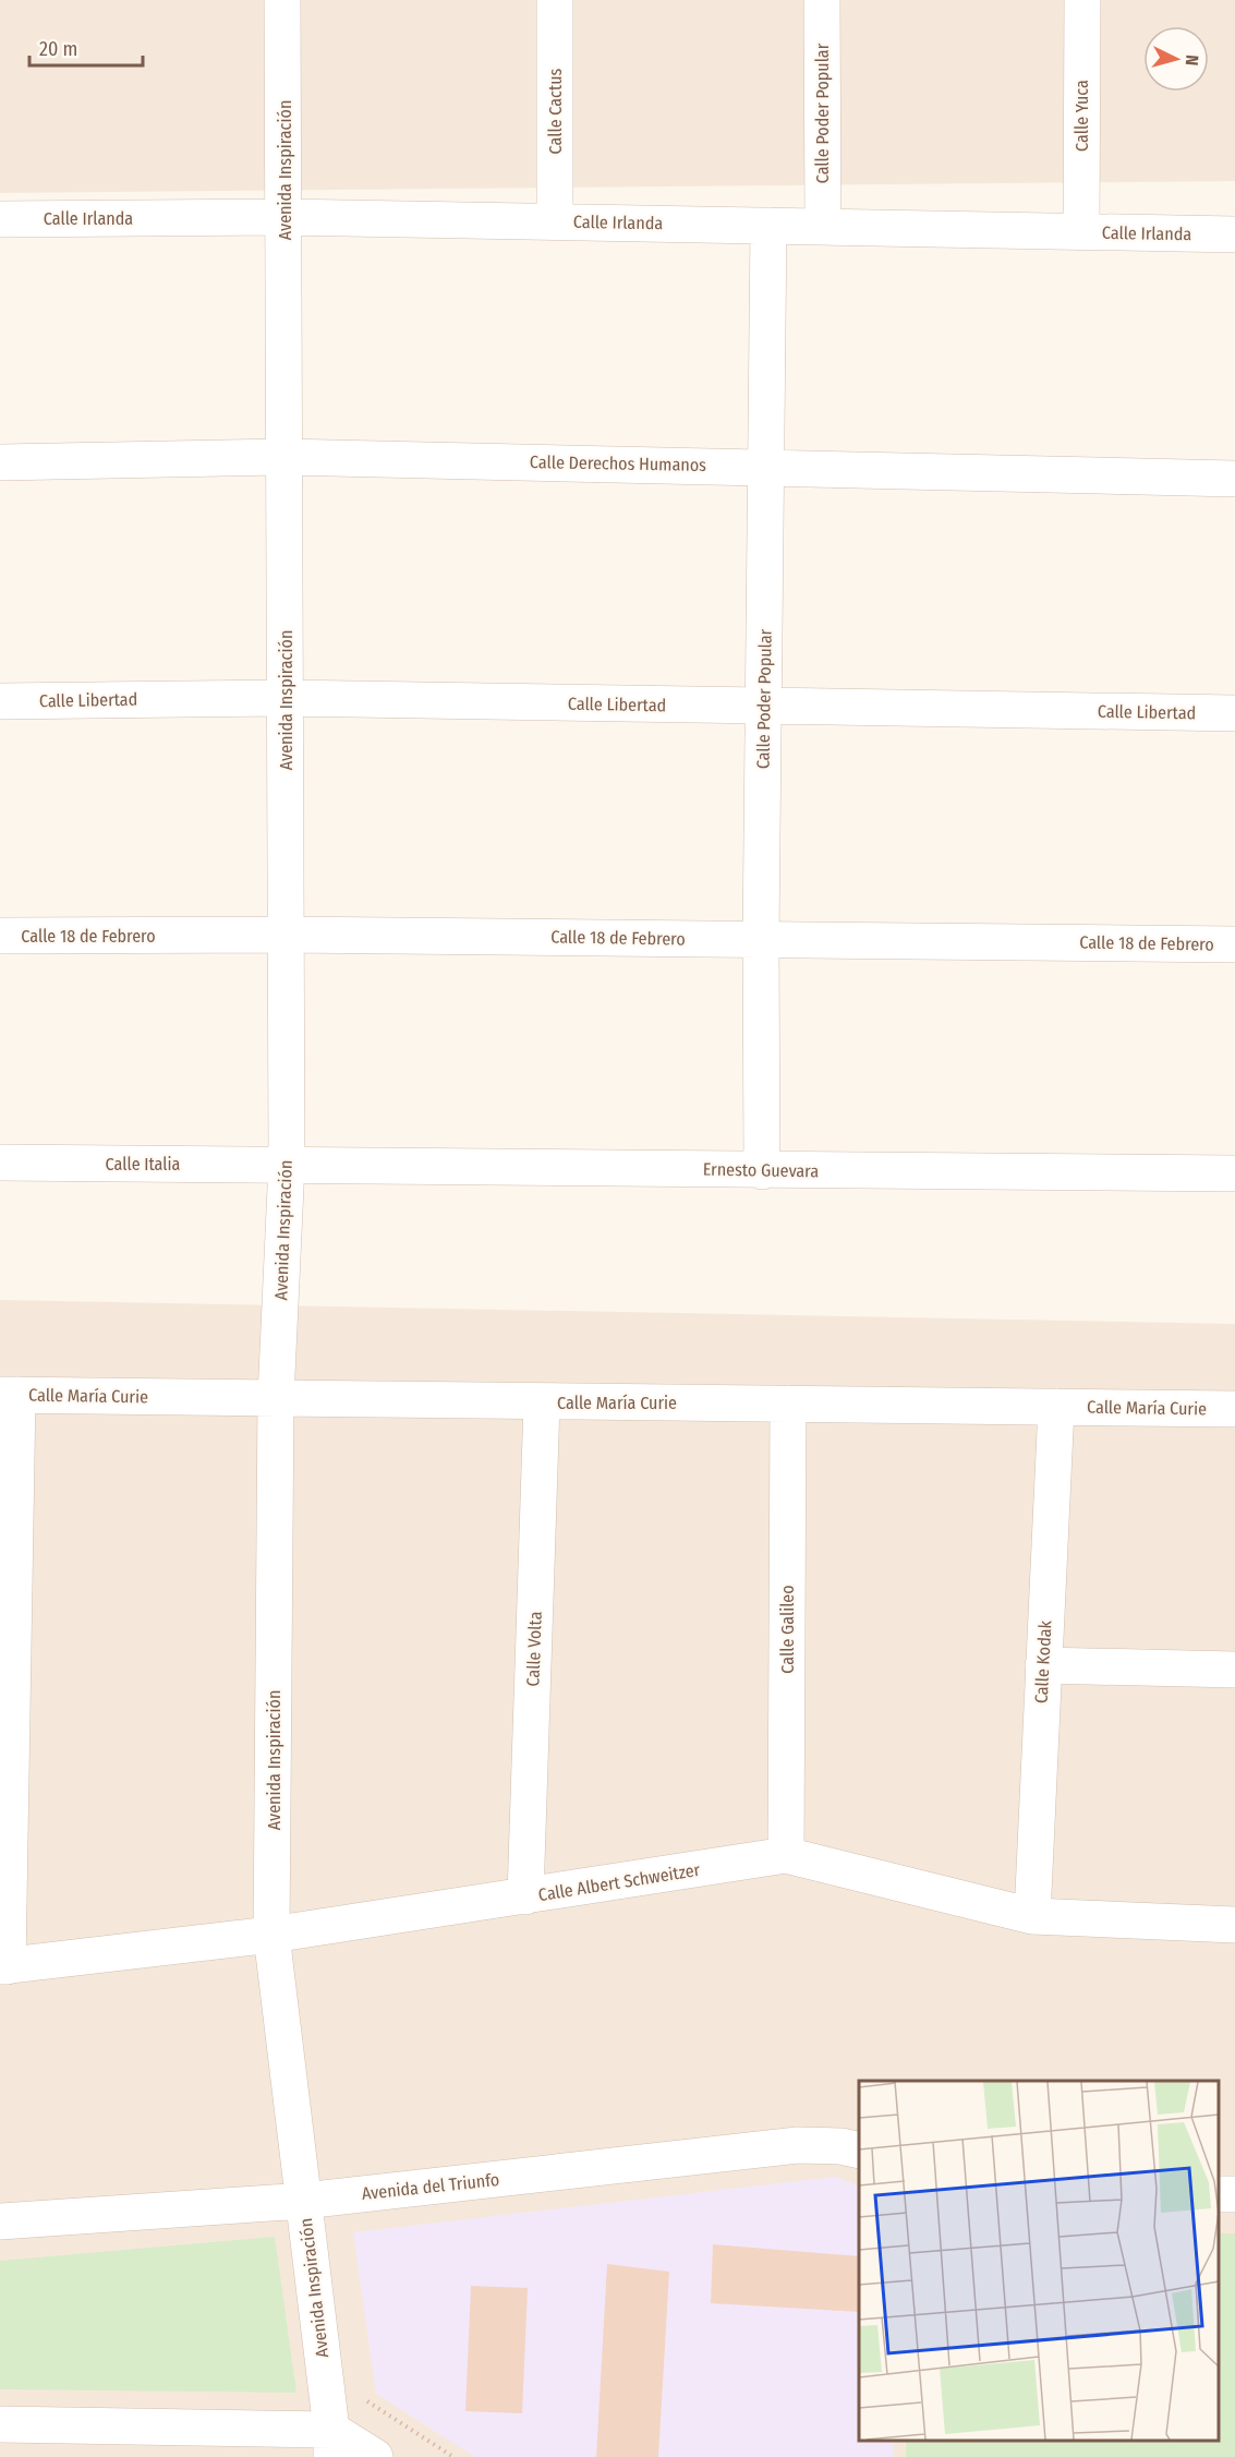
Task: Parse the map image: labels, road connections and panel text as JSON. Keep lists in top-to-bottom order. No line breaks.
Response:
{"streets":{"street":["Calle Cactus","Calle Poder Popular","Calle Yuca","Avenida Inspiración","Calle Irlanda","Calle Derechos Humanos","Calle Libertad","Calle 18 de Febrero","Calle Italia","Ernesto Guevara","Calle María Curie","Calle Galileo","Calle Volta","Calle Kodak","Calle Albert Schweitzer","Avenida del Triunfo"]},"crossings":[["Calle Cactus","Calle Irlanda"],["Calle Poder Popular","Calle Irlanda"],["Calle Poder Popular","Calle Derechos Humanos"],["Calle Poder Popular","Calle Libertad"],["Calle Poder Popular","Calle 18 de Febrero"],["Calle Poder Popular","Ernesto Guevara"],["Calle Yuca","Calle Irlanda"],["Avenida Inspiración","Calle Irlanda"],["Avenida Inspiración","Calle Derechos Humanos"],["Avenida Inspiración","Calle Libertad"],["Avenida Inspiración","Calle 18 de Febrero"],["Avenida Inspiración","Calle Italia"],["Avenida Inspiración","Ernesto Guevara"],["Avenida Inspiración","Calle María Curie"],["Avenida Inspiración","Calle Albert Schweitzer"],["Avenida Inspiración","Avenida del Triunfo"],["Calle Italia","Ernesto Guevara"],["Calle María Curie","Calle Galileo"],["Calle María Curie","Calle Volta"],["Calle María Curie","Calle Kodak"],["Calle Galileo","Calle Albert Schweitzer"],["Calle Volta","Calle Albert Schweitzer"],["Calle Kodak","Calle Albert Schweitzer"]],"scale_bar":"20 m","north":"right"}
